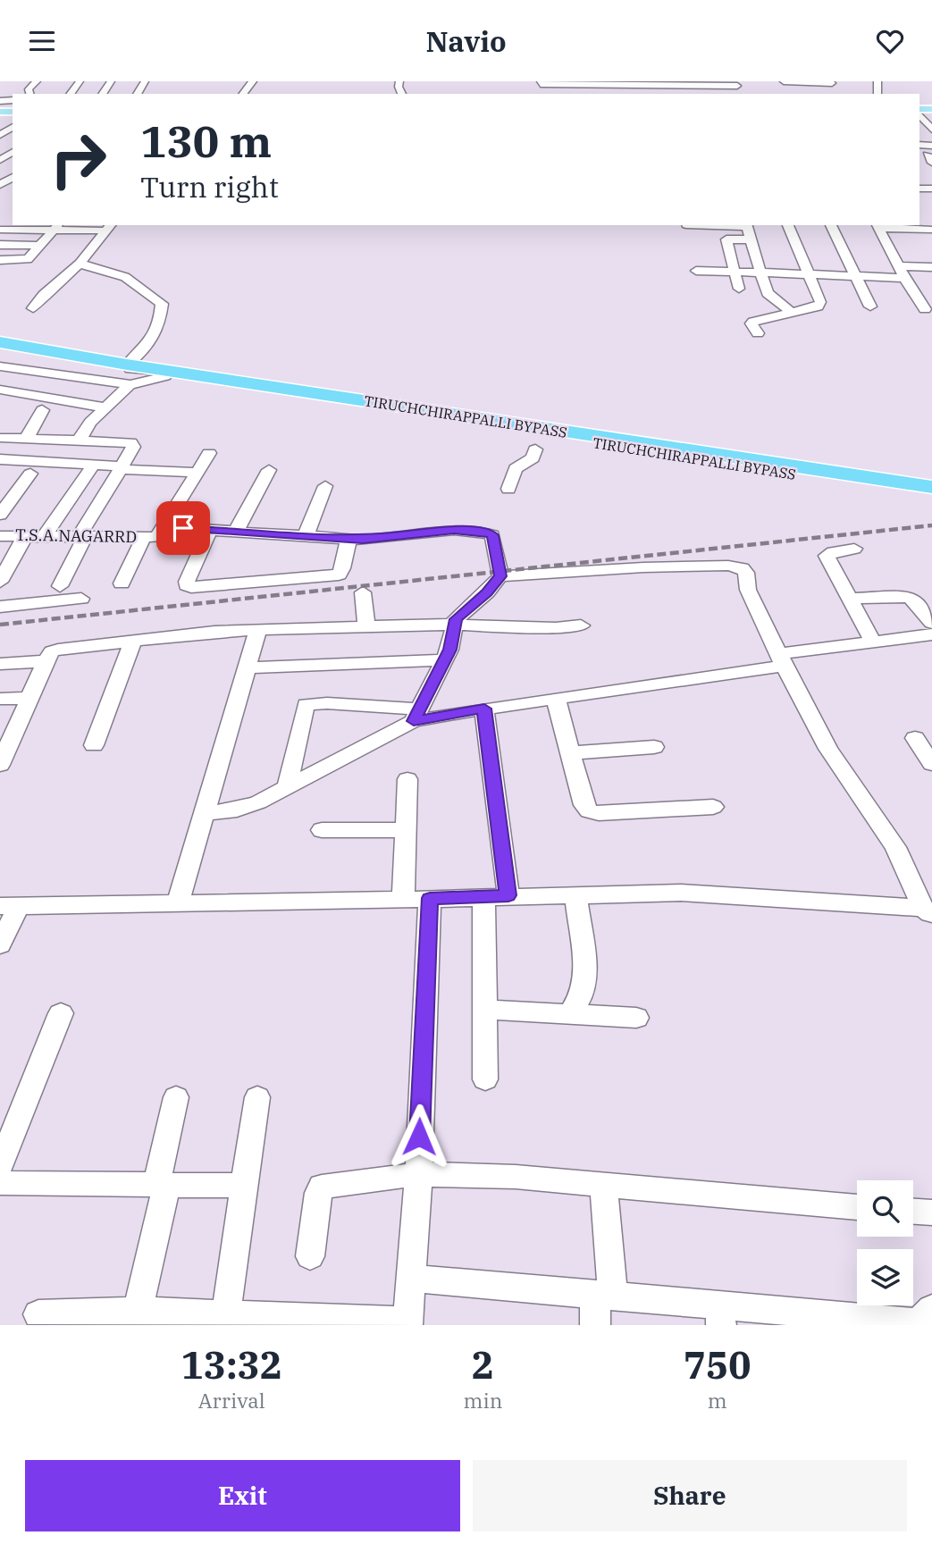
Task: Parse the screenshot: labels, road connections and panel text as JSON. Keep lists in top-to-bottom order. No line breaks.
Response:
{"streets":{"highway":["TIRUCHCHIRAPPALLI BYPASS"],"street":["T.S.A.NAGARRD"]},"page":{"header":"Navio","turn":["130 m","Turn right"],"eta":["13:32","Arrival","2","min","750","m"],"buttons":["Exit","Share"]}}
